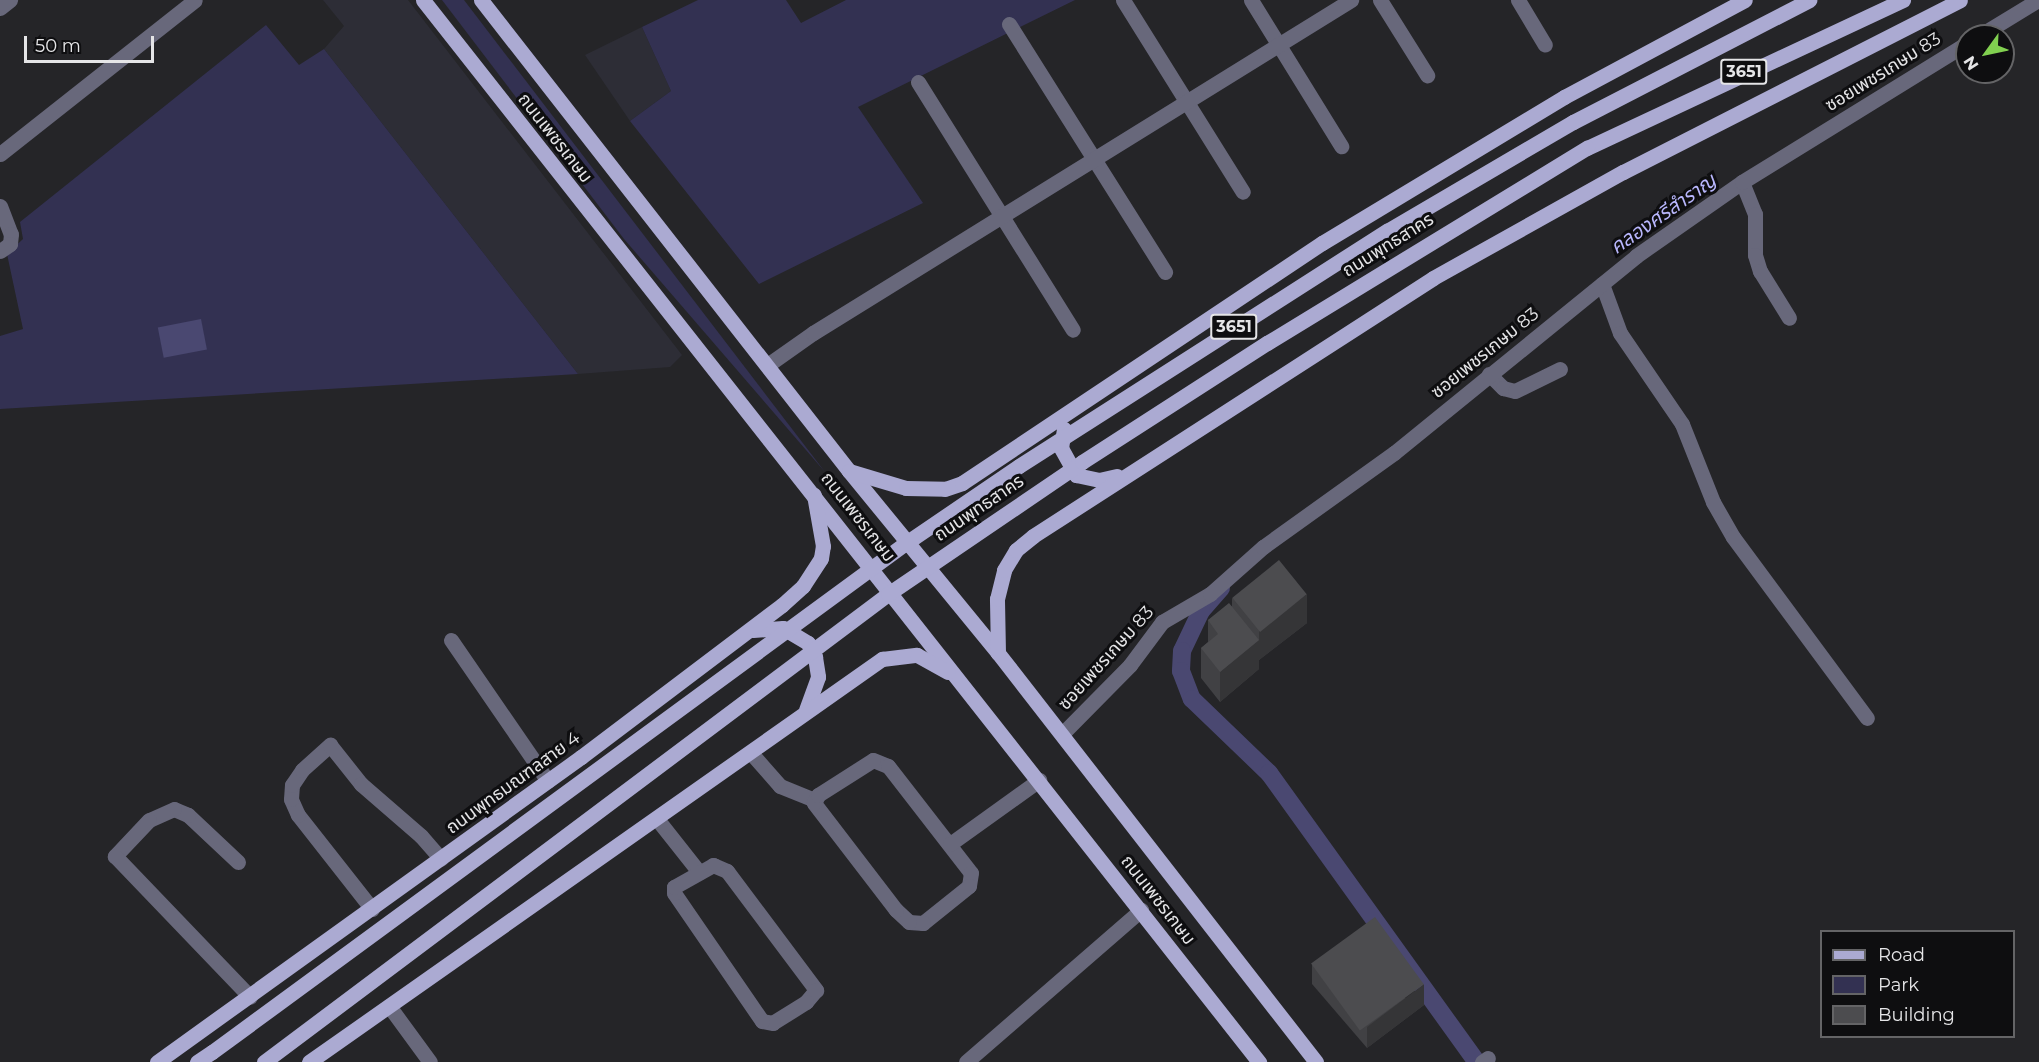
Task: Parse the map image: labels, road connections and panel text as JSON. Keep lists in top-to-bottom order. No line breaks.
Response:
{"streets":{"main road":["3651","ถนนเพชรเกษม","ถนนพุทธสาคร","ถนนพุทธมณฑลสาย 4"],"street":["ซอยเพชรเกษม 83"]},"crossings":[["ซอยเพชรเกษม 83","ถนนเพชรเกษม"],["ถนนเพชรเกษม","ถนนพุทธมณฑลสาย 4"],["ถนนพุทธสาคร","ถนนพุทธมณฑลสาย 4"]],"water":["คลองศรีสำราญ"],"legend":["Road","Park","Building"],"scale_bar":"50 m","north":"bottom left"}
